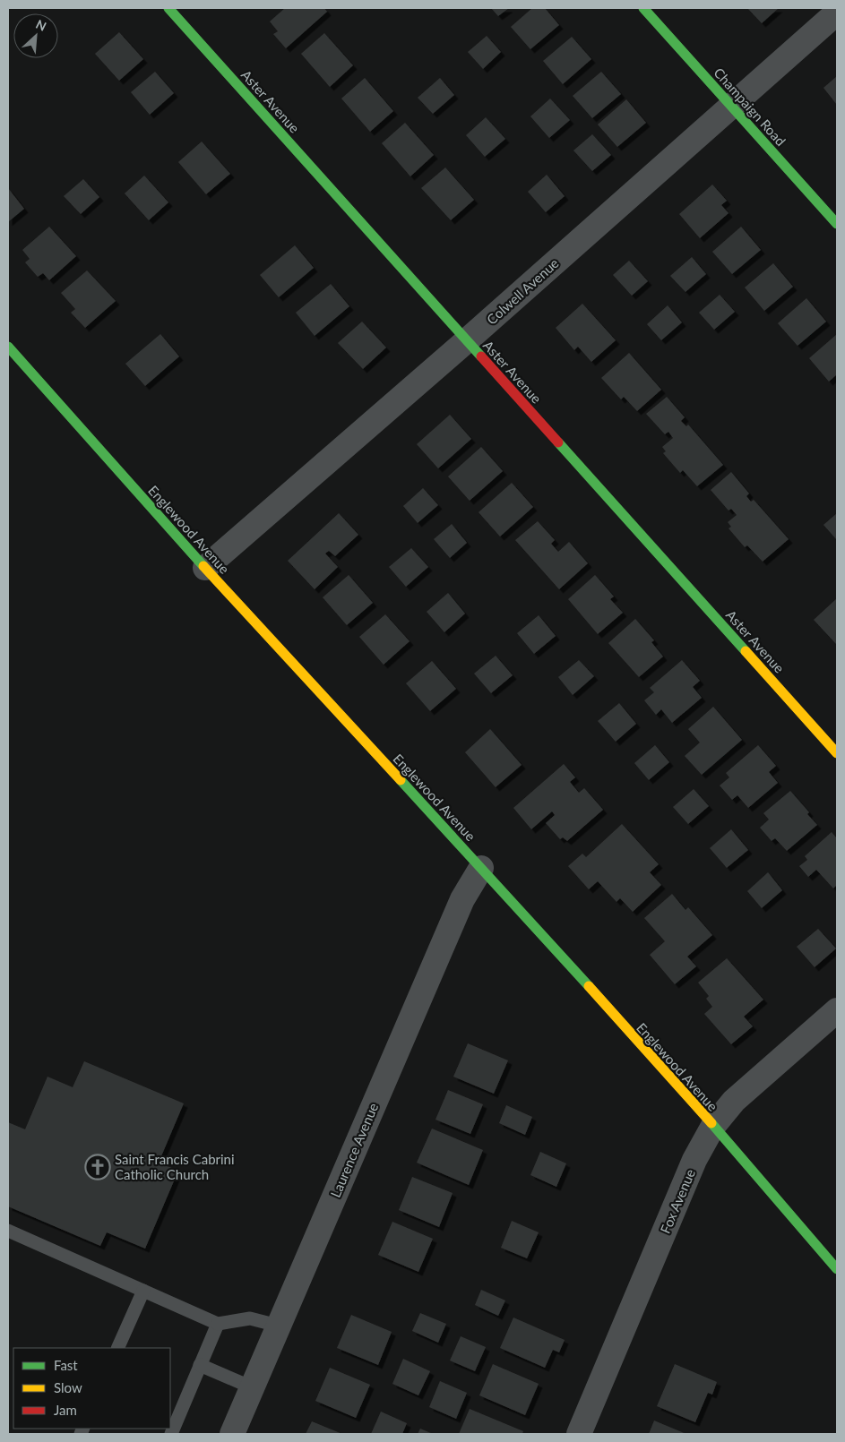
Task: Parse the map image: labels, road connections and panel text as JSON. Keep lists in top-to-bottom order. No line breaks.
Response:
{"streets":{"street":["Aster Avenue","Champaign Road","Colwell Avenue","Englewood Avenue","Laurence Avenue","Fox Avenue"]},"crossings":[["Aster Avenue","Colwell Avenue"],["Champaign Road","Colwell Avenue"],["Colwell Avenue","Englewood Avenue"],["Englewood Avenue","Laurence Avenue"],["Englewood Avenue","Fox Avenue"]],"places":{"church":["Saint Francis Cabrini Catholic Church"]},"legend":["Fast","Slow","Jam"],"north":"top right"}
